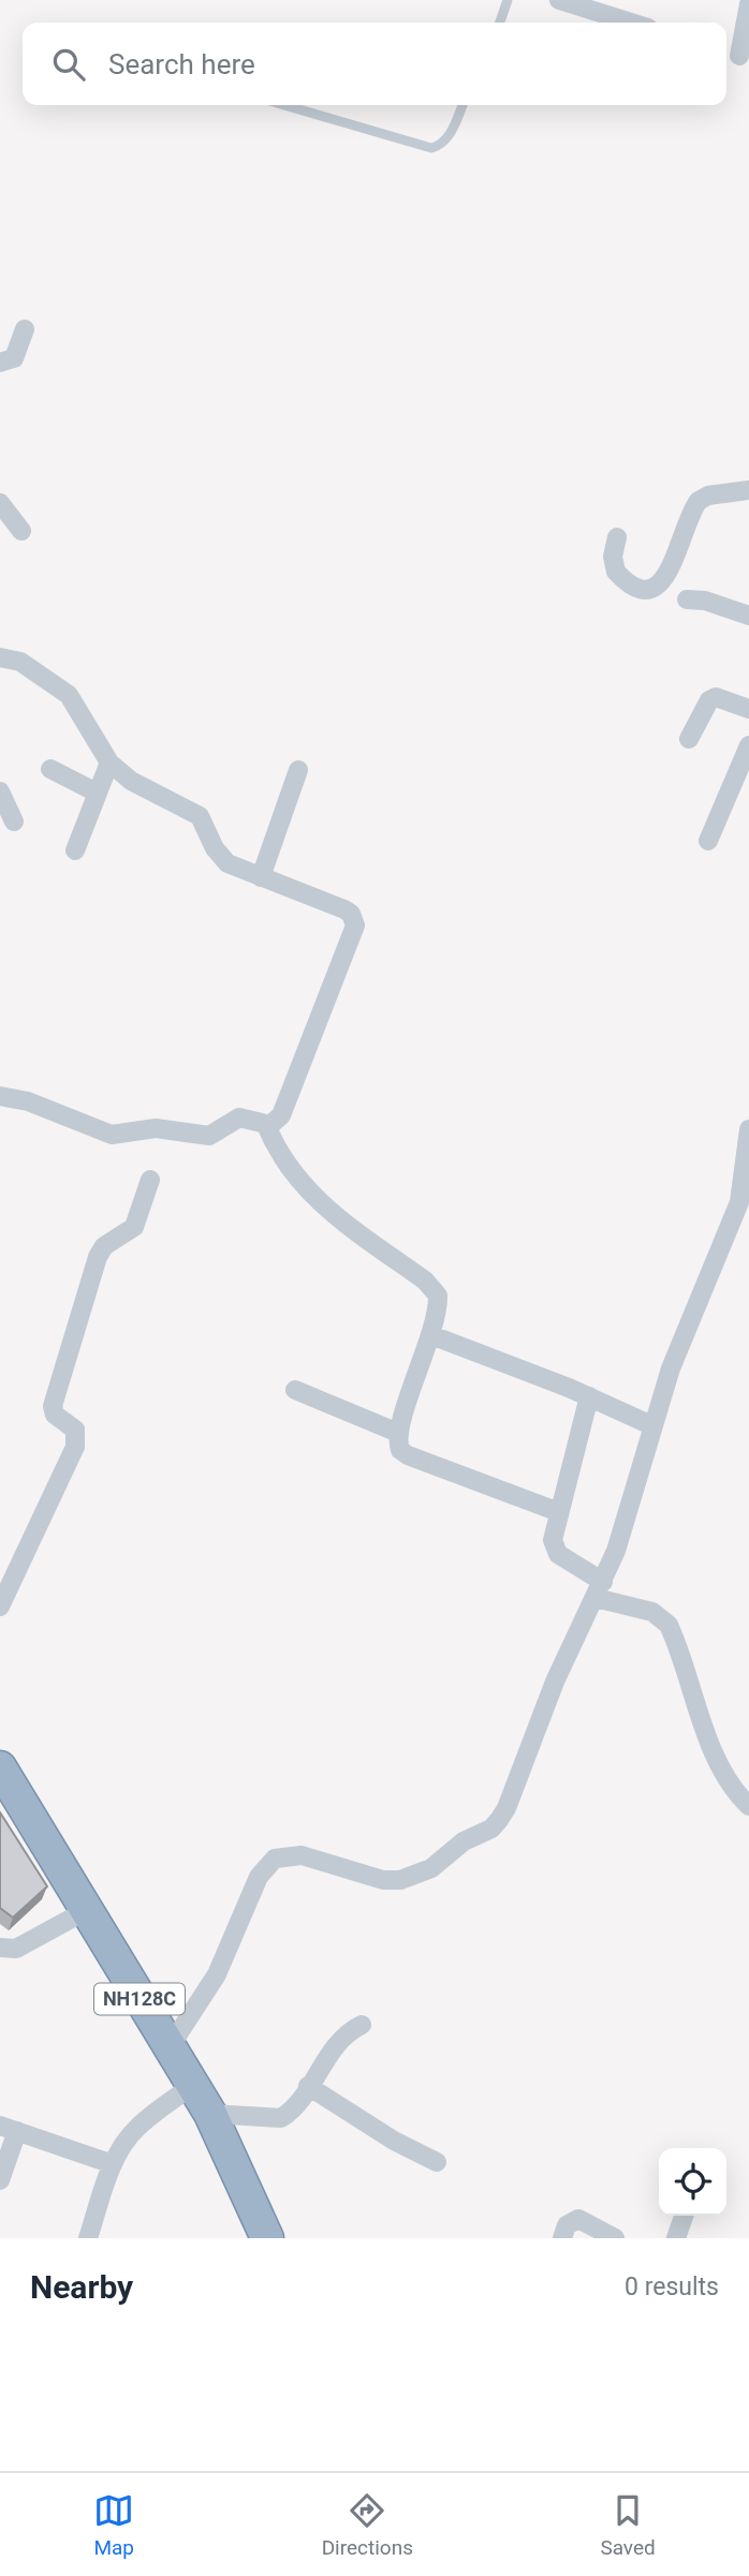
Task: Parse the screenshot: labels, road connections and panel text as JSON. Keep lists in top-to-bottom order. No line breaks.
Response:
{"streets":{"highway":["NH128C"]},"page":{"search":"Search here","heading":["Nearby","0 results"],"nav":["Map","Directions","Saved"]}}
